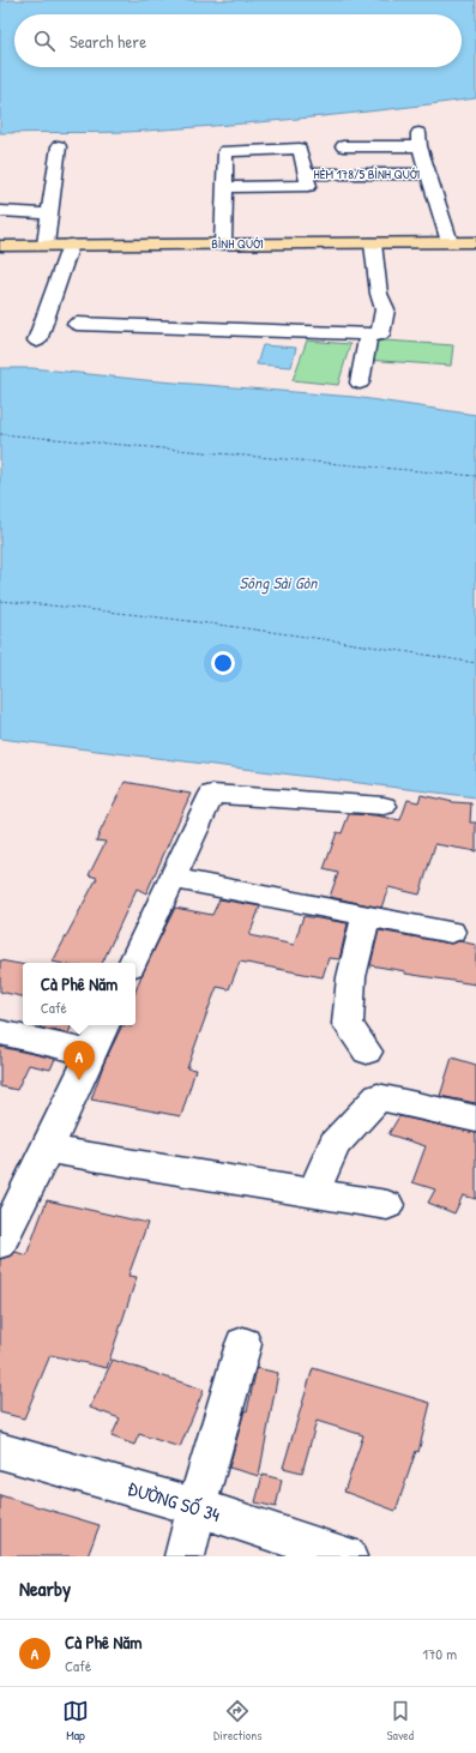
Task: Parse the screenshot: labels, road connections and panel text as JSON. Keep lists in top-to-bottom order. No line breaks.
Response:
{"streets":{"main road":["BÌNH QUỚI"],"street":["HẺM 178/5 BÌNH QUỚI","ĐƯỜNG SỐ 34"]},"water":["Sông Sài Gòn"],"page":{"search":"Search here","popup":["Cà Phê Năm","Café"],"pins":"A","heading":"Nearby","list":[{"mark":"A","name":"Cà Phê Năm","note":"Café","value":"170 m"}],"nav":["Map","Directions","Saved"]}}
